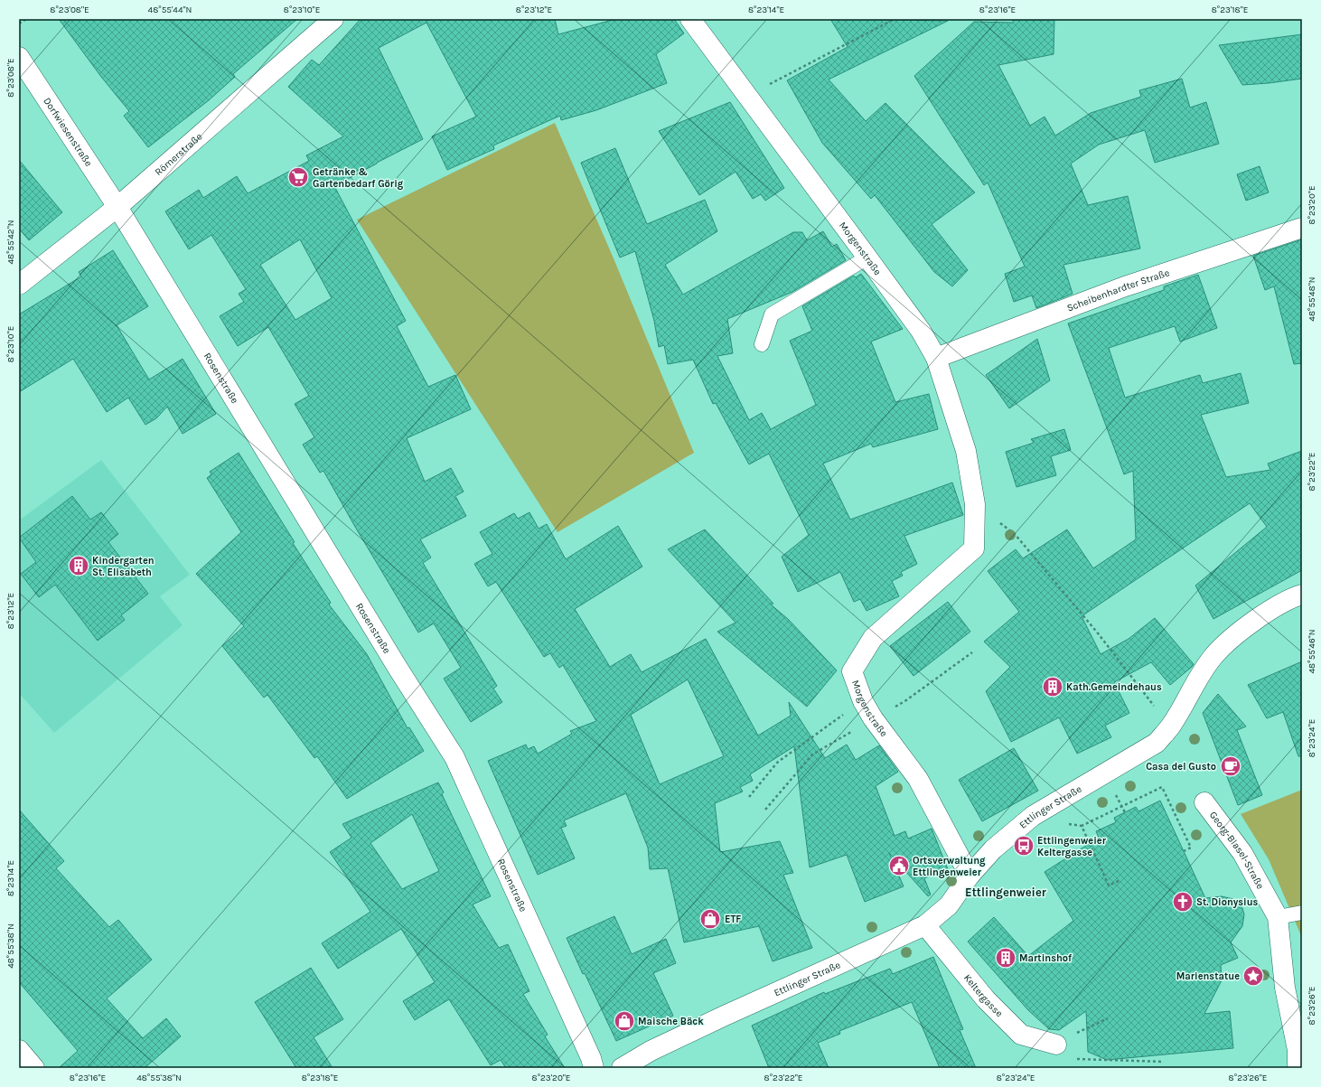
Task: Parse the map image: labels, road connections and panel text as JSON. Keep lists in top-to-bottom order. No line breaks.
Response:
{"streets":{"street":["Dorfwiesenstraße","Römerstraße","Morgenstraße","Scheibenhardter Straße","Rosenstraße","Ettlinger Straße","Georg-Blasel-Straße","Keltergasse"]},"crossings":[["Dorfwiesenstraße","Römerstraße"],["Dorfwiesenstraße","Rosenstraße"],["Römerstraße","Rosenstraße"],["Morgenstraße","Scheibenhardter Straße"],["Morgenstraße","Ettlinger Straße"],["Ettlinger Straße","Keltergasse"]],"districts":["Ettlingenweier"],"places":{"supermarket":["Getränke & Gartenbedarf Görig"],"building":["Kindergarten St. Elisabeth","Kath.Gemeindehaus","Martinshof"],"cafe":["Casa del Gusto"],"bus stop":["Ettlingenweier Keltergasse"],"public building":["Ortsverwaltung Ettlingenweier"],"church":["St. Dionysius"],"shop":["ETF","Maische Bäck"],"place":["Marienstatue"]},"coordinates":["8°23'08\"E","48°55'44\"N","8°23'10\"E","8°23'12\"E","8°23'14\"E","8°23'16\"E","8°23'18\"E","8°23'20\"E","48°55'42\"N","48°55'48\"N","8°23'22\"E","48°55'46\"N","8°23'24\"E","48°55'38\"N","8°23'26\"E"]}
